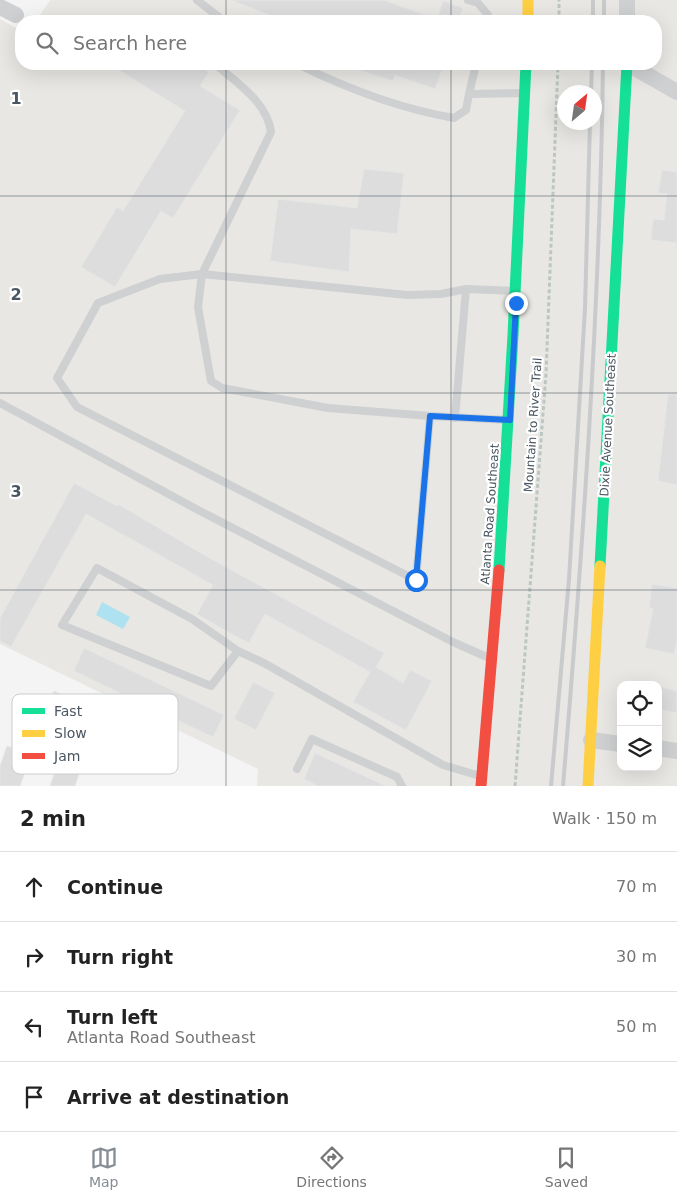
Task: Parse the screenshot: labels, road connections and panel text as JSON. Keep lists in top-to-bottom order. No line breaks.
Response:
{"streets":{"main road":["Dixie Avenue Southeast","Atlanta Road Southeast"],"path":["Mountain to River Trail"]},"legend":["Fast","Slow","Jam"],"north":"top right","page":{"search":"Search here","heading":["2 min","Walk · 150 m"],"list":[["Continue","70 m"],["Turn right","30 m"],["Turn left","Atlanta Road Southeast","50 m"],"Arrive at destination"],"nav":["Map","Directions","Saved"]},"grid":{"rows":["1","2","3"]}}
